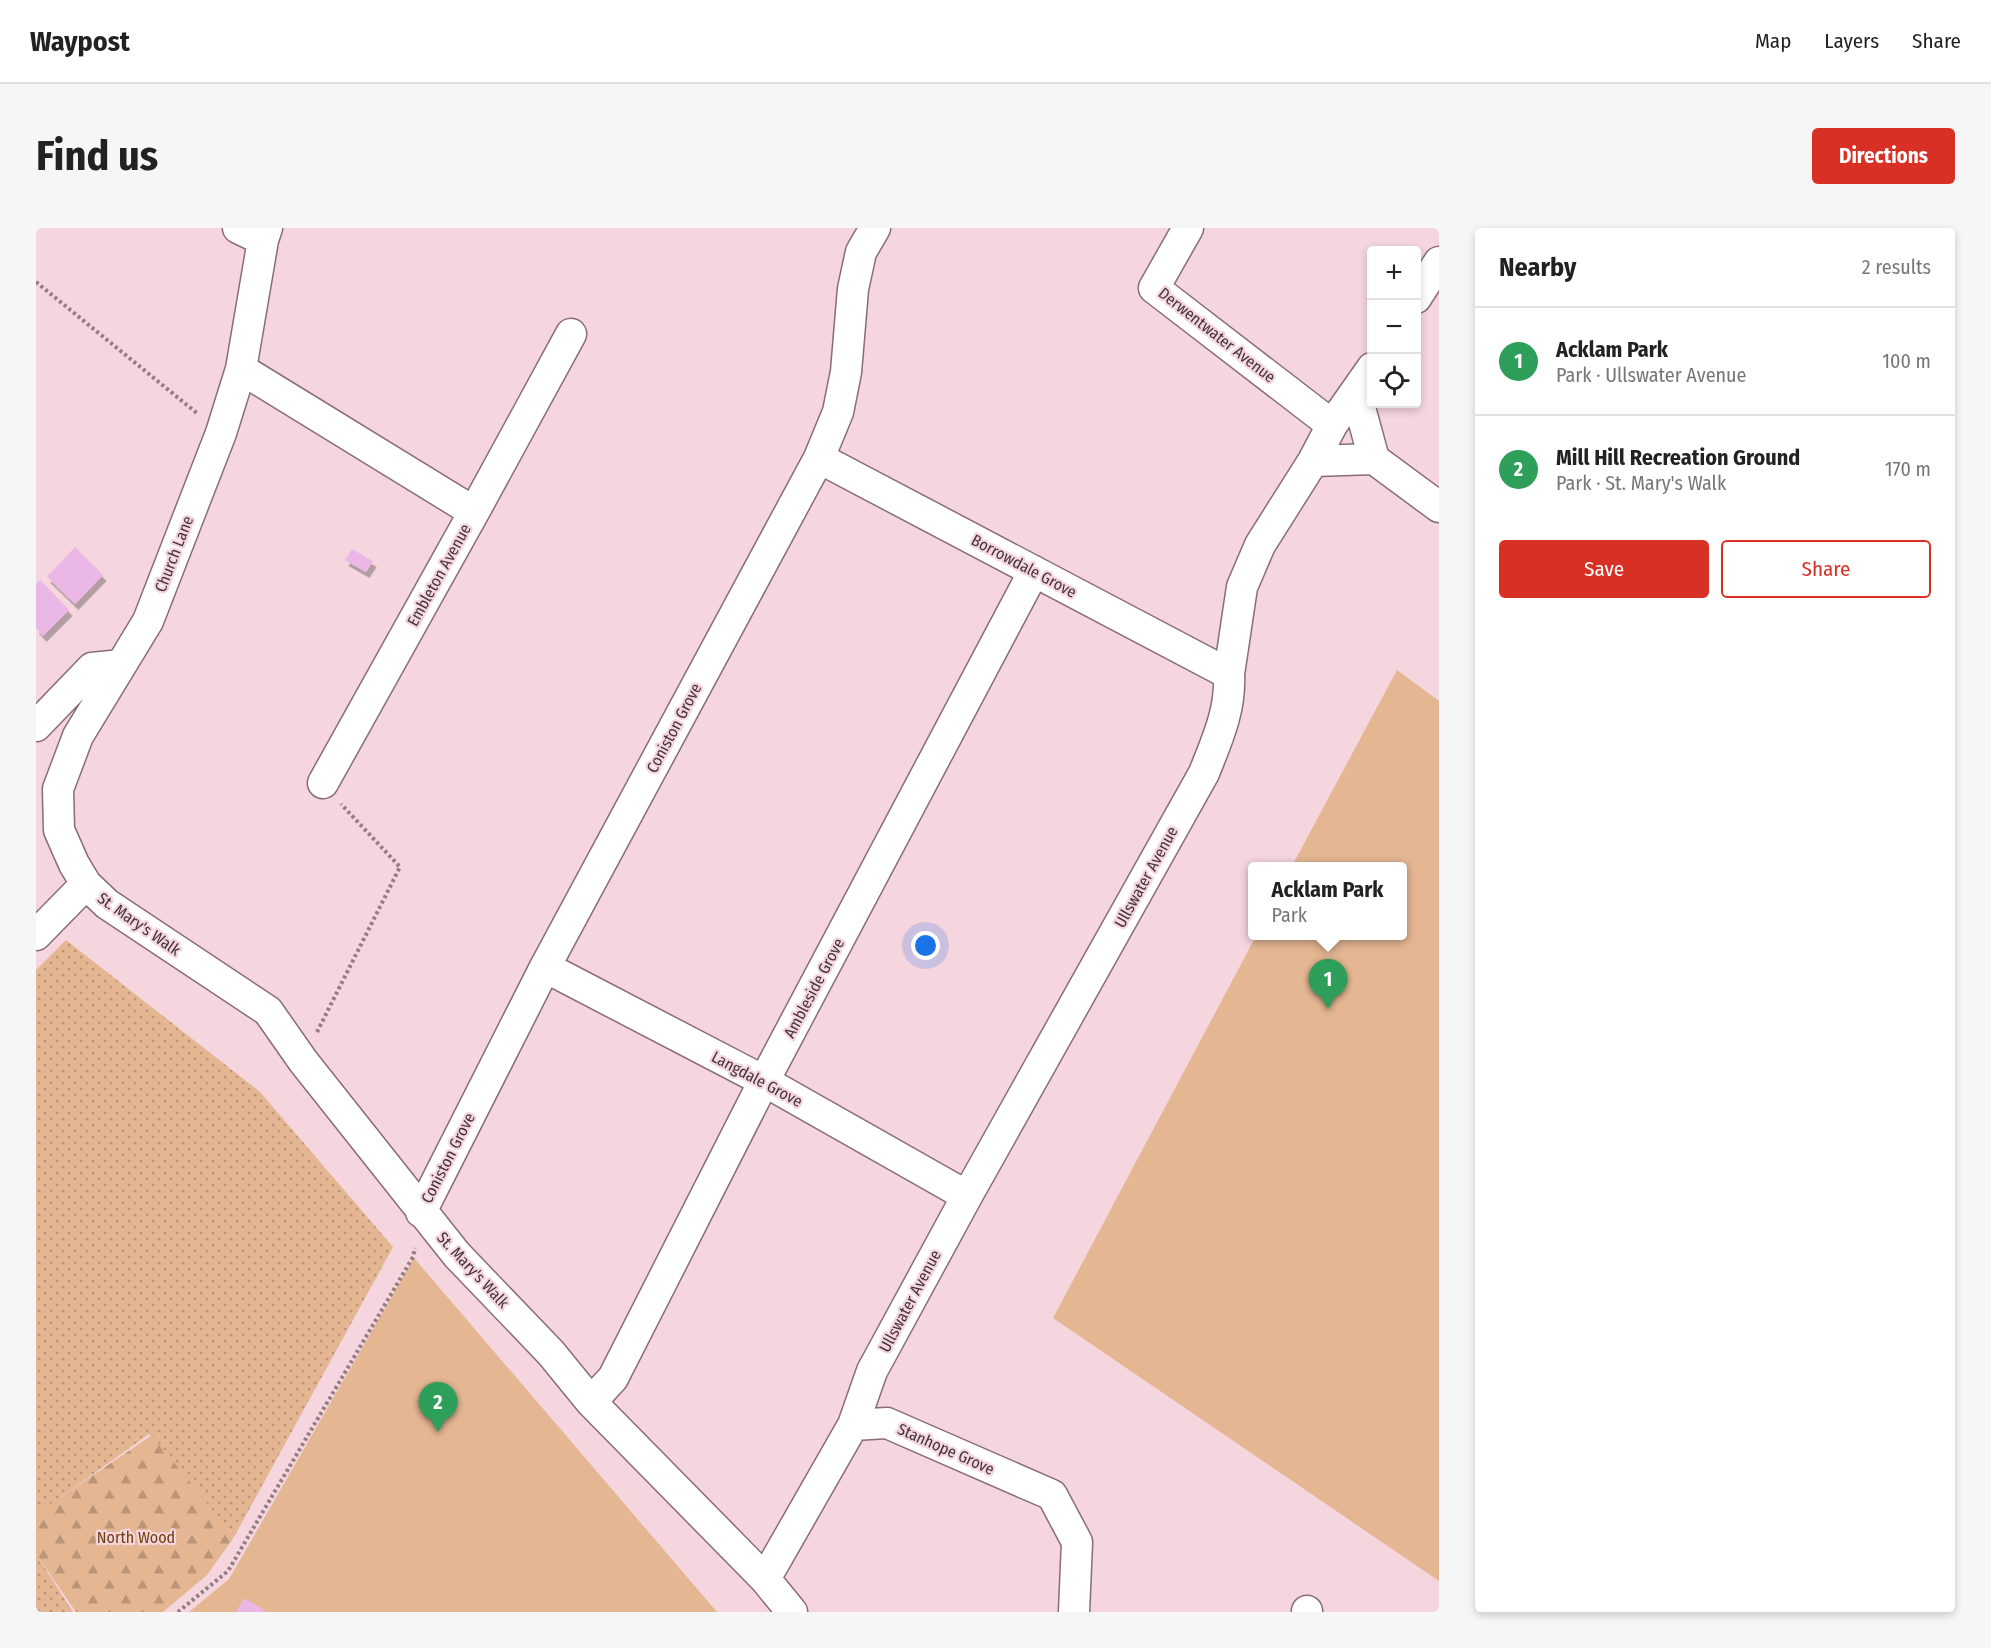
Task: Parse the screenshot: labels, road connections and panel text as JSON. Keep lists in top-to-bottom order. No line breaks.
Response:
{"streets":{"street":["Derwentwater Avenue","Church Lane","Borrowdale Grove","Embleton Avenue","Coniston Grove","Ullswater Avenue","St. Mary's Walk","Ambleside Grove","Langdale Grove","Stanhope Grove"]},"crossings":[["Derwentwater Avenue","Ullswater Avenue"],["Church Lane","Embleton Avenue"],["Church Lane","St. Mary's Walk"],["Borrowdale Grove","Coniston Grove"],["Borrowdale Grove","Ullswater Avenue"],["Borrowdale Grove","Ambleside Grove"],["Coniston Grove","St. Mary's Walk"],["Coniston Grove","Langdale Grove"],["Ullswater Avenue","Langdale Grove"],["Ullswater Avenue","Stanhope Grove"],["St. Mary's Walk","Ambleside Grove"],["Ambleside Grove","Langdale Grove"]],"parks":["North Wood"],"page":{"header":"Waypost","nav":["Map","Layers","Share"],"buttons":["Directions",["Save","Share"]],"title":"Find us","heading":["Nearby","2 results"],"map_buttons":["+","−"],"list":[{"mark":"1","name":"Acklam Park","note":"Park · Ullswater Avenue","value":"100 m"},{"mark":"2","name":"Mill Hill Recreation Ground","note":"Park · St. Mary's Walk","value":"170 m"}],"popup":["Acklam Park","Park"],"pins":["1","2"]}}
